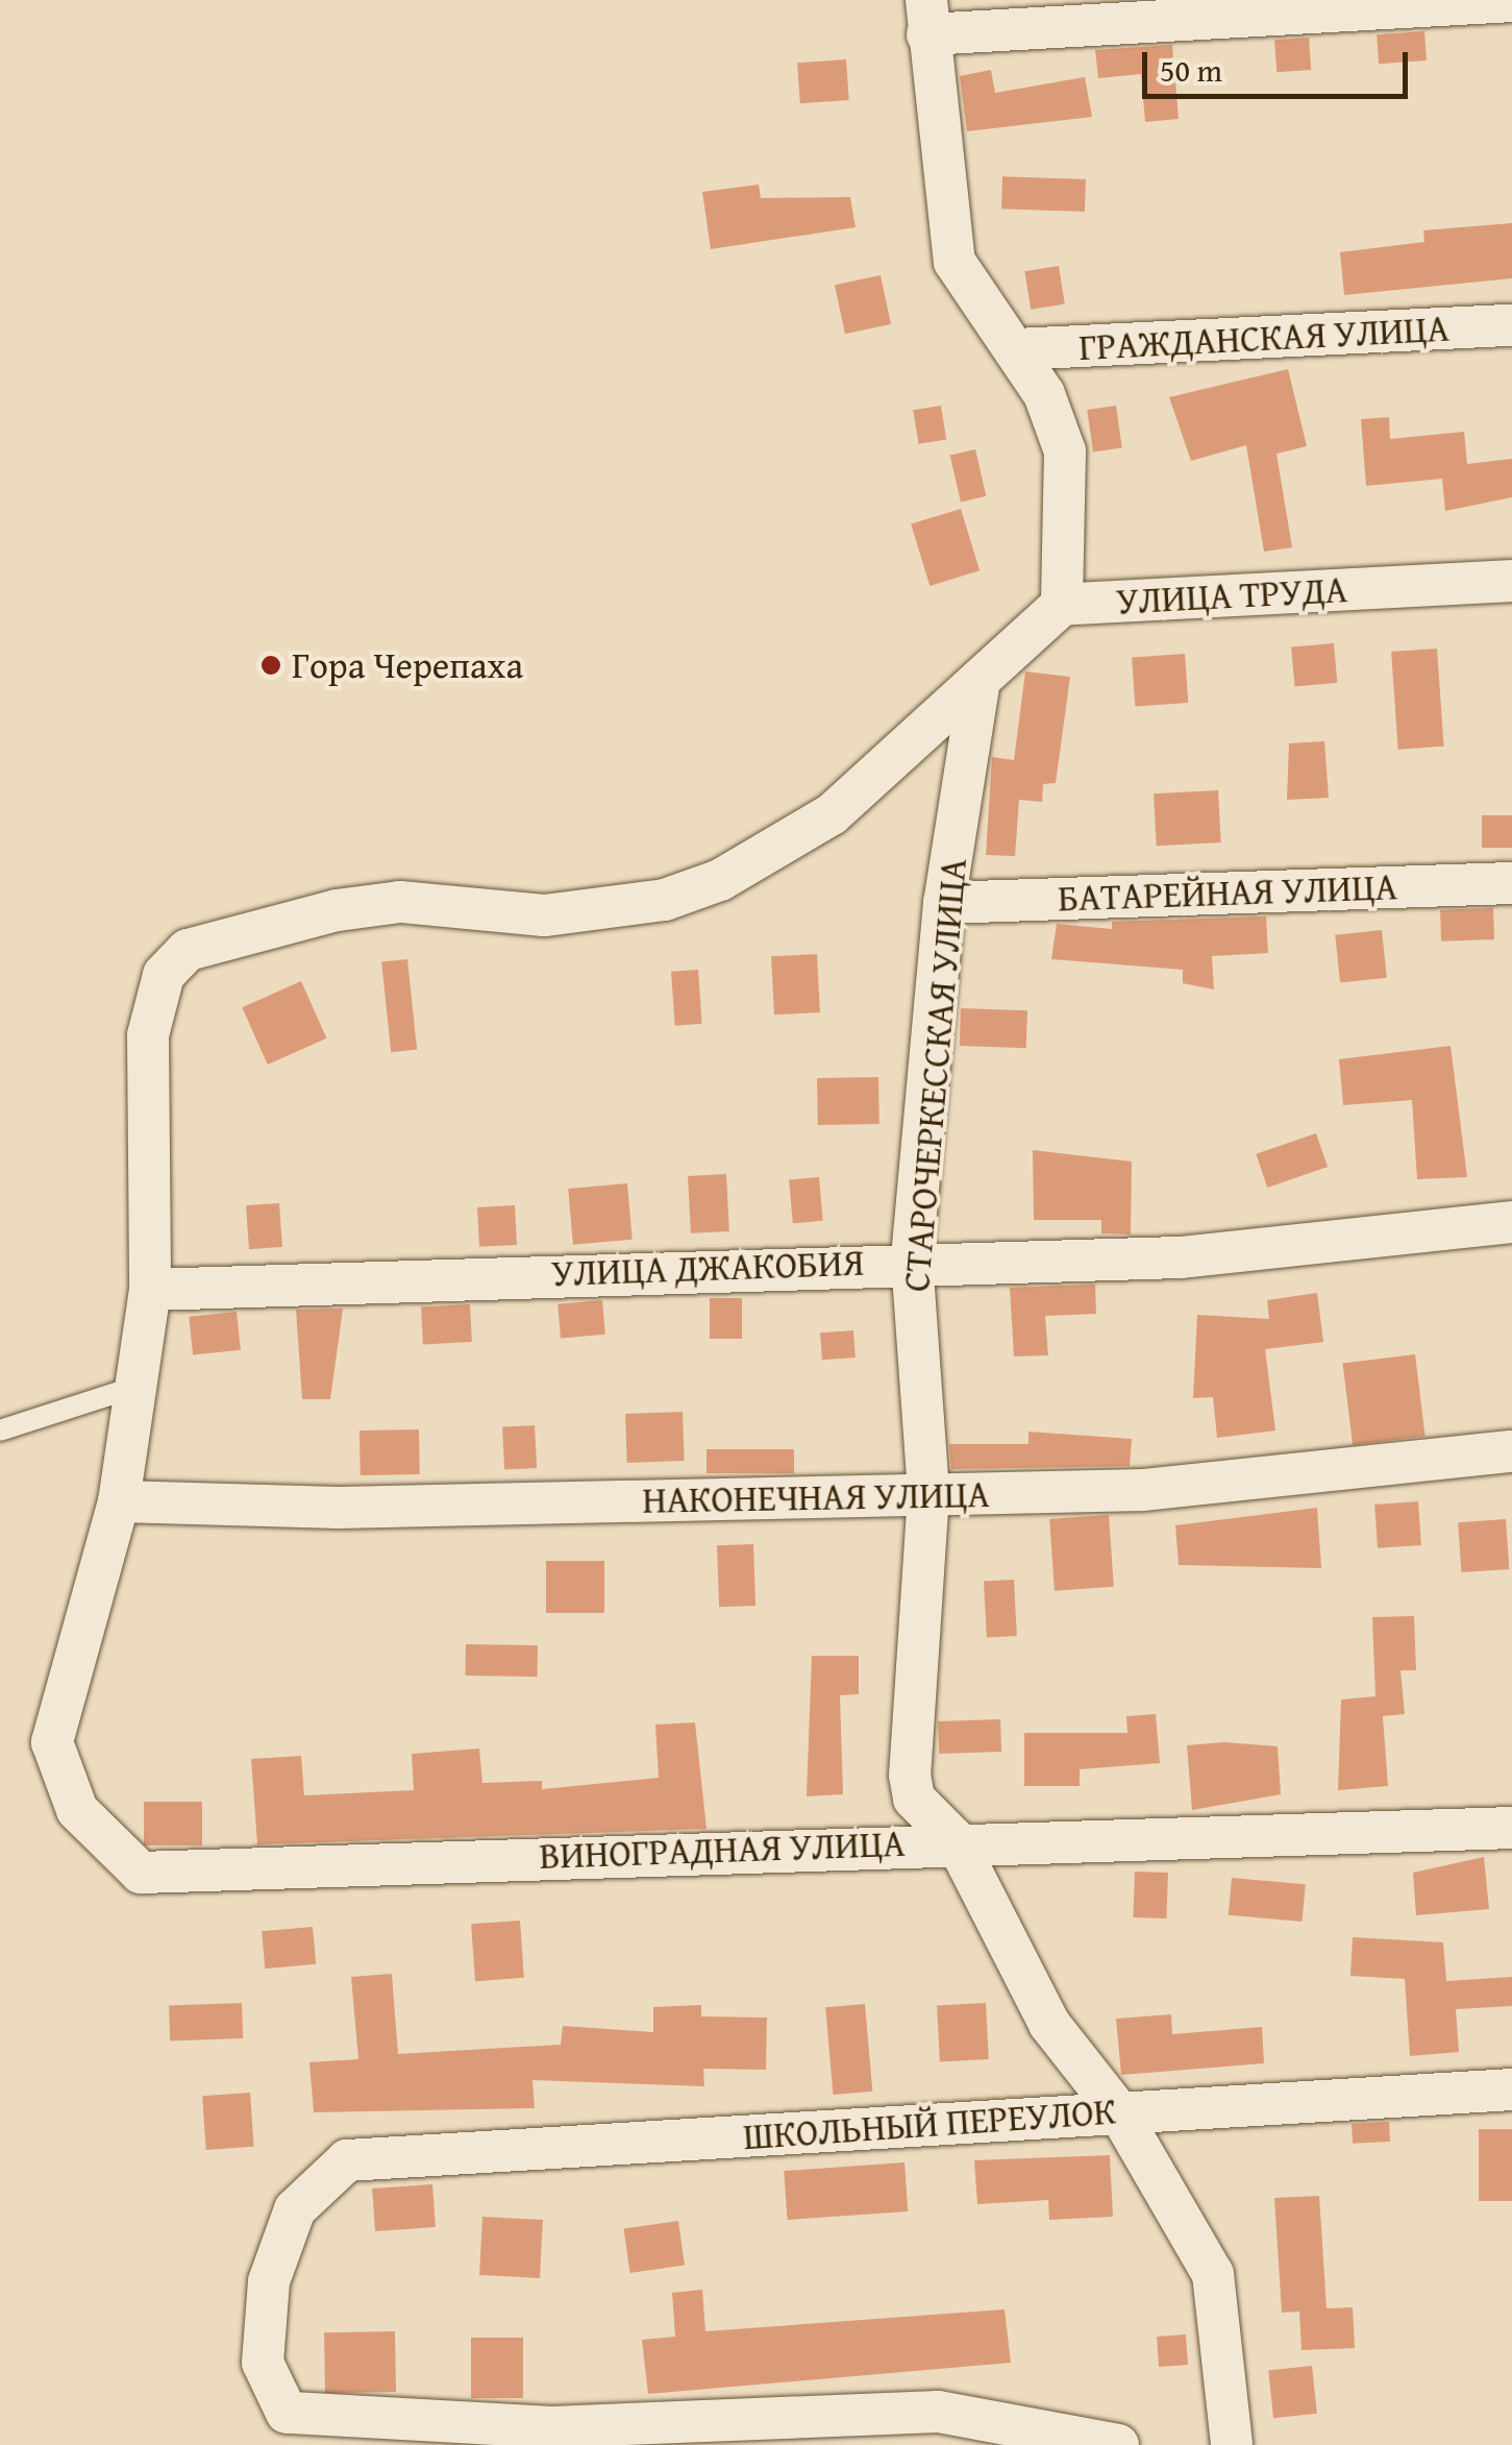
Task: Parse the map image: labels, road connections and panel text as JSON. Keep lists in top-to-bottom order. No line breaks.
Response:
{"streets":{"street":["ГРАЖДАНСКАЯ УЛИЦА","УЛИЦА ТРУДА","БАТАРЕЙНАЯ УЛИЦА","СТАРОЧЕРКЕССКАЯ УЛИЦА","УЛИЦА ДЖАКОБИЯ","НАКОНЕЧНАЯ УЛИЦА","ВИНОГРАДНАЯ УЛИЦА","ШКОЛЬНЫЙ ПЕРЕУЛОК"]},"crossings":[["УЛИЦА ТРУДА","СТАРОЧЕРКЕССКАЯ УЛИЦА"],["УЛИЦА ТРУДА","ВИНОГРАДНАЯ УЛИЦА"],["БАТАРЕЙНАЯ УЛИЦА","СТАРОЧЕРКЕССКАЯ УЛИЦА"],["СТАРОЧЕРКЕССКАЯ УЛИЦА","УЛИЦА ДЖАКОБИЯ"],["СТАРОЧЕРКЕССКАЯ УЛИЦА","НАКОНЕЧНАЯ УЛИЦА"],["СТАРОЧЕРКЕССКАЯ УЛИЦА","ВИНОГРАДНАЯ УЛИЦА"],["СТАРОЧЕРКЕССКАЯ УЛИЦА","ШКОЛЬНЫЙ ПЕРЕУЛОК"],["УЛИЦА ДЖАКОБИЯ","ВИНОГРАДНАЯ УЛИЦА"],["НАКОНЕЧНАЯ УЛИЦА","ВИНОГРАДНАЯ УЛИЦА"]],"places":["Гора Черепаха"],"scale_bar":"50 m"}
